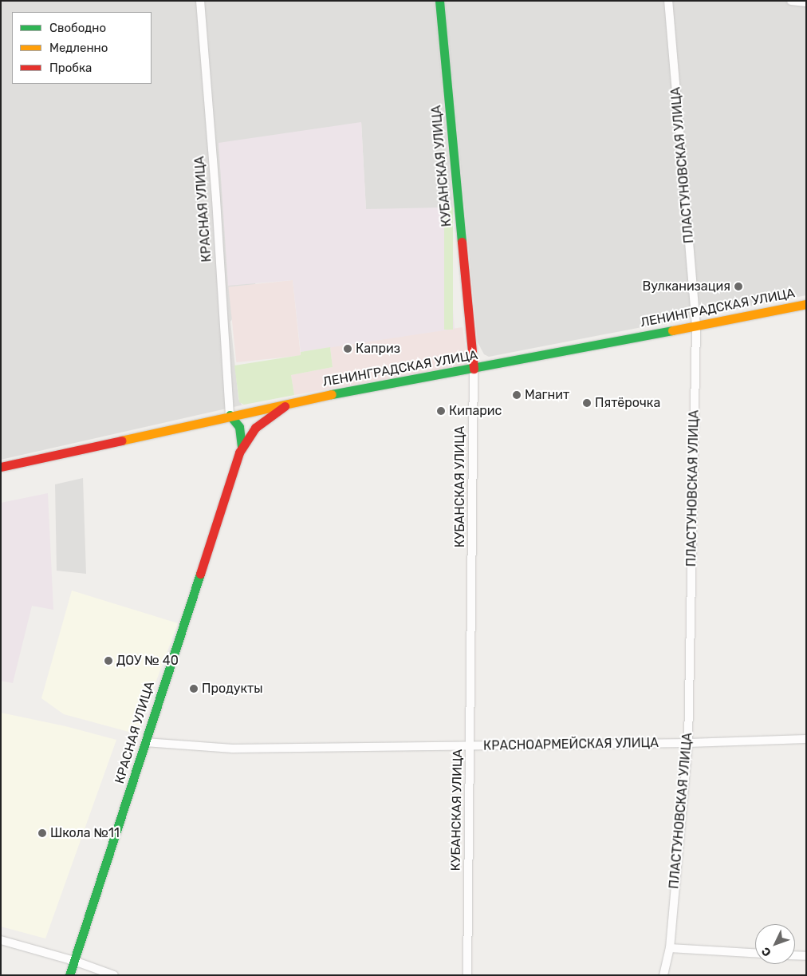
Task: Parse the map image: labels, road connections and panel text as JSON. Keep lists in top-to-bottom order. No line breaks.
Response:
{"streets":{"street":["ПЛАСТУНОВСКАЯ УЛИЦА","КУБАНСКАЯ УЛИЦА","КРАСНАЯ УЛИЦА","ЛЕНИНГРАДСКАЯ УЛИЦА","КРАСНОАРМЕЙСКАЯ УЛИЦА"]},"crossings":[["ПЛАСТУНОВСКАЯ УЛИЦА","ЛЕНИНГРАДСКАЯ УЛИЦА"],["ПЛАСТУНОВСКАЯ УЛИЦА","КРАСНОАРМЕЙСКАЯ УЛИЦА"],["КУБАНСКАЯ УЛИЦА","ЛЕНИНГРАДСКАЯ УЛИЦА"],["КУБАНСКАЯ УЛИЦА","КРАСНОАРМЕЙСКАЯ УЛИЦА"],["КРАСНАЯ УЛИЦА","ЛЕНИНГРАДСКАЯ УЛИЦА"],["КРАСНАЯ УЛИЦА","КРАСНОАРМЕЙСКАЯ УЛИЦА"]],"places":["Вулканизация","Каприз","Магнит","Пятёрочка","Кипарис","ДОУ № 40","Продукты","Школа №11"],"legend":["Свободно","Медленно","Пробка"],"north":"bottom left"}
